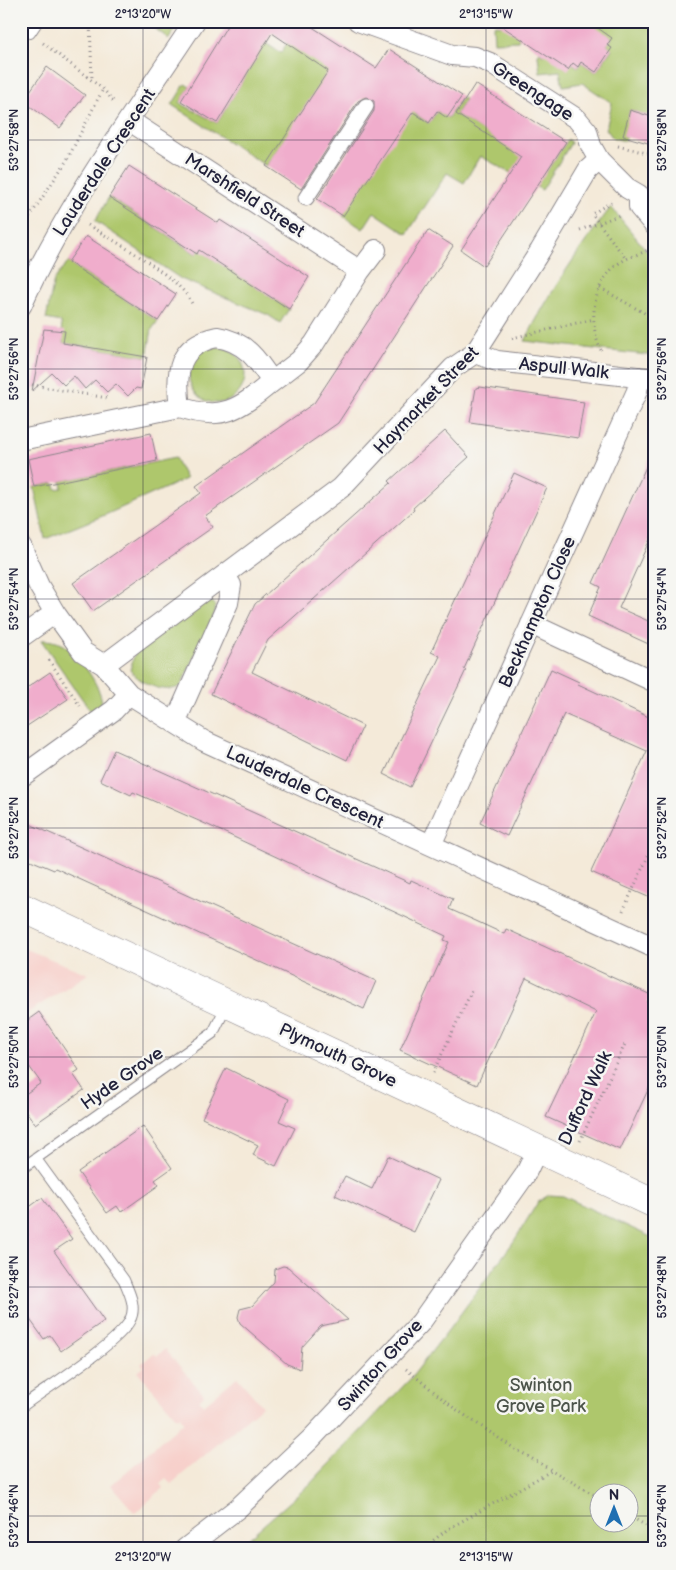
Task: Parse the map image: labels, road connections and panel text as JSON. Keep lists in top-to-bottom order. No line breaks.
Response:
{"streets":{"main road":["Plymouth Grove"],"street":["Greengage","Lauderdale Crescent","Marshfield Street","Aspull Walk","Haymarket Street","Beckhampton Close","Swinton Grove"],"lane":["Hyde Grove"],"path":["Dufford Walk"]},"crossings":[["Greengage","Haymarket Street"],["Lauderdale Crescent","Marshfield Street"],["Lauderdale Crescent","Haymarket Street"],["Lauderdale Crescent","Beckhampton Close"],["Aspull Walk","Haymarket Street"],["Aspull Walk","Beckhampton Close"],["Plymouth Grove","Hyde Grove"],["Plymouth Grove","Dufford Walk"],["Plymouth Grove","Swinton Grove"]],"parks":["Swinton Grove Park"],"north":"top","coordinates":["2°13'20\"W","2°13'15\"W","53°27'58\"N","53°27'56\"N","53°27'54\"N","53°27'52\"N","53°27'50\"N","53°27'48\"N","53°27'46\"N"]}
